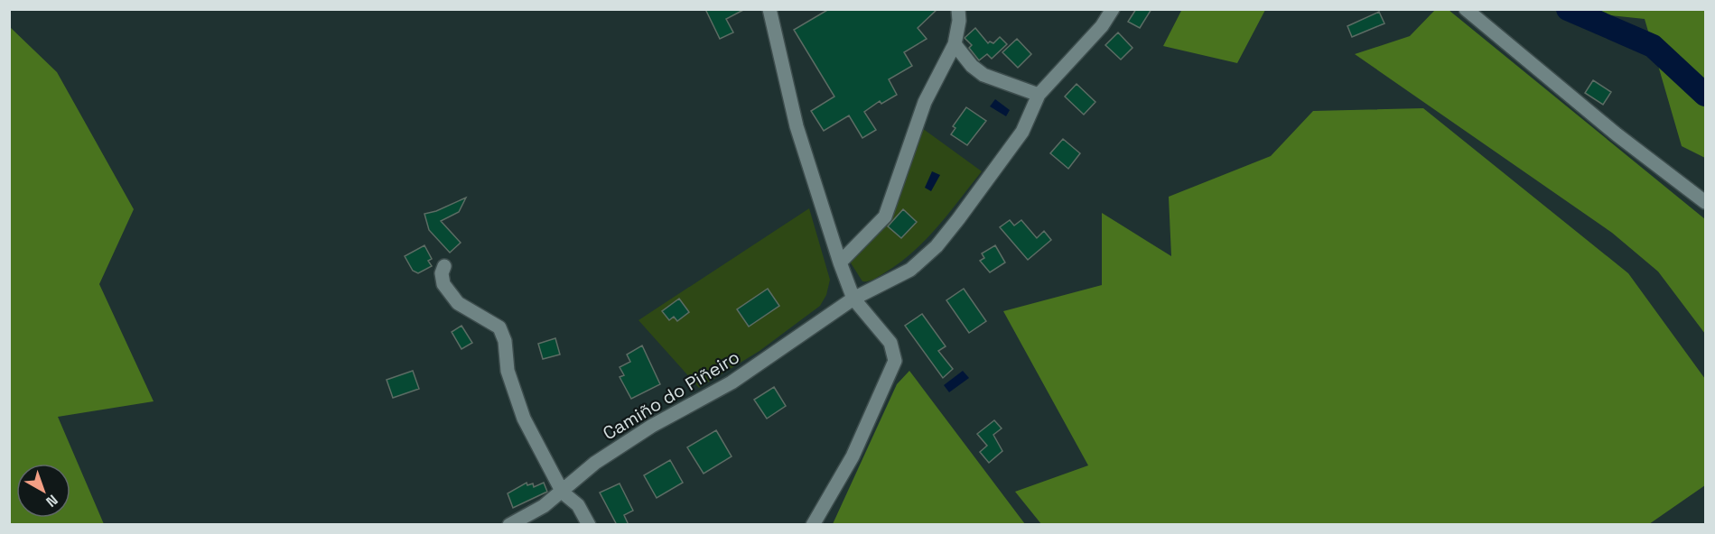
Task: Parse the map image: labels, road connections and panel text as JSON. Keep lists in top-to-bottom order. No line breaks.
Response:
{"streets":{"street":["Camiño do Piñeiro"]},"north":"bottom right"}
